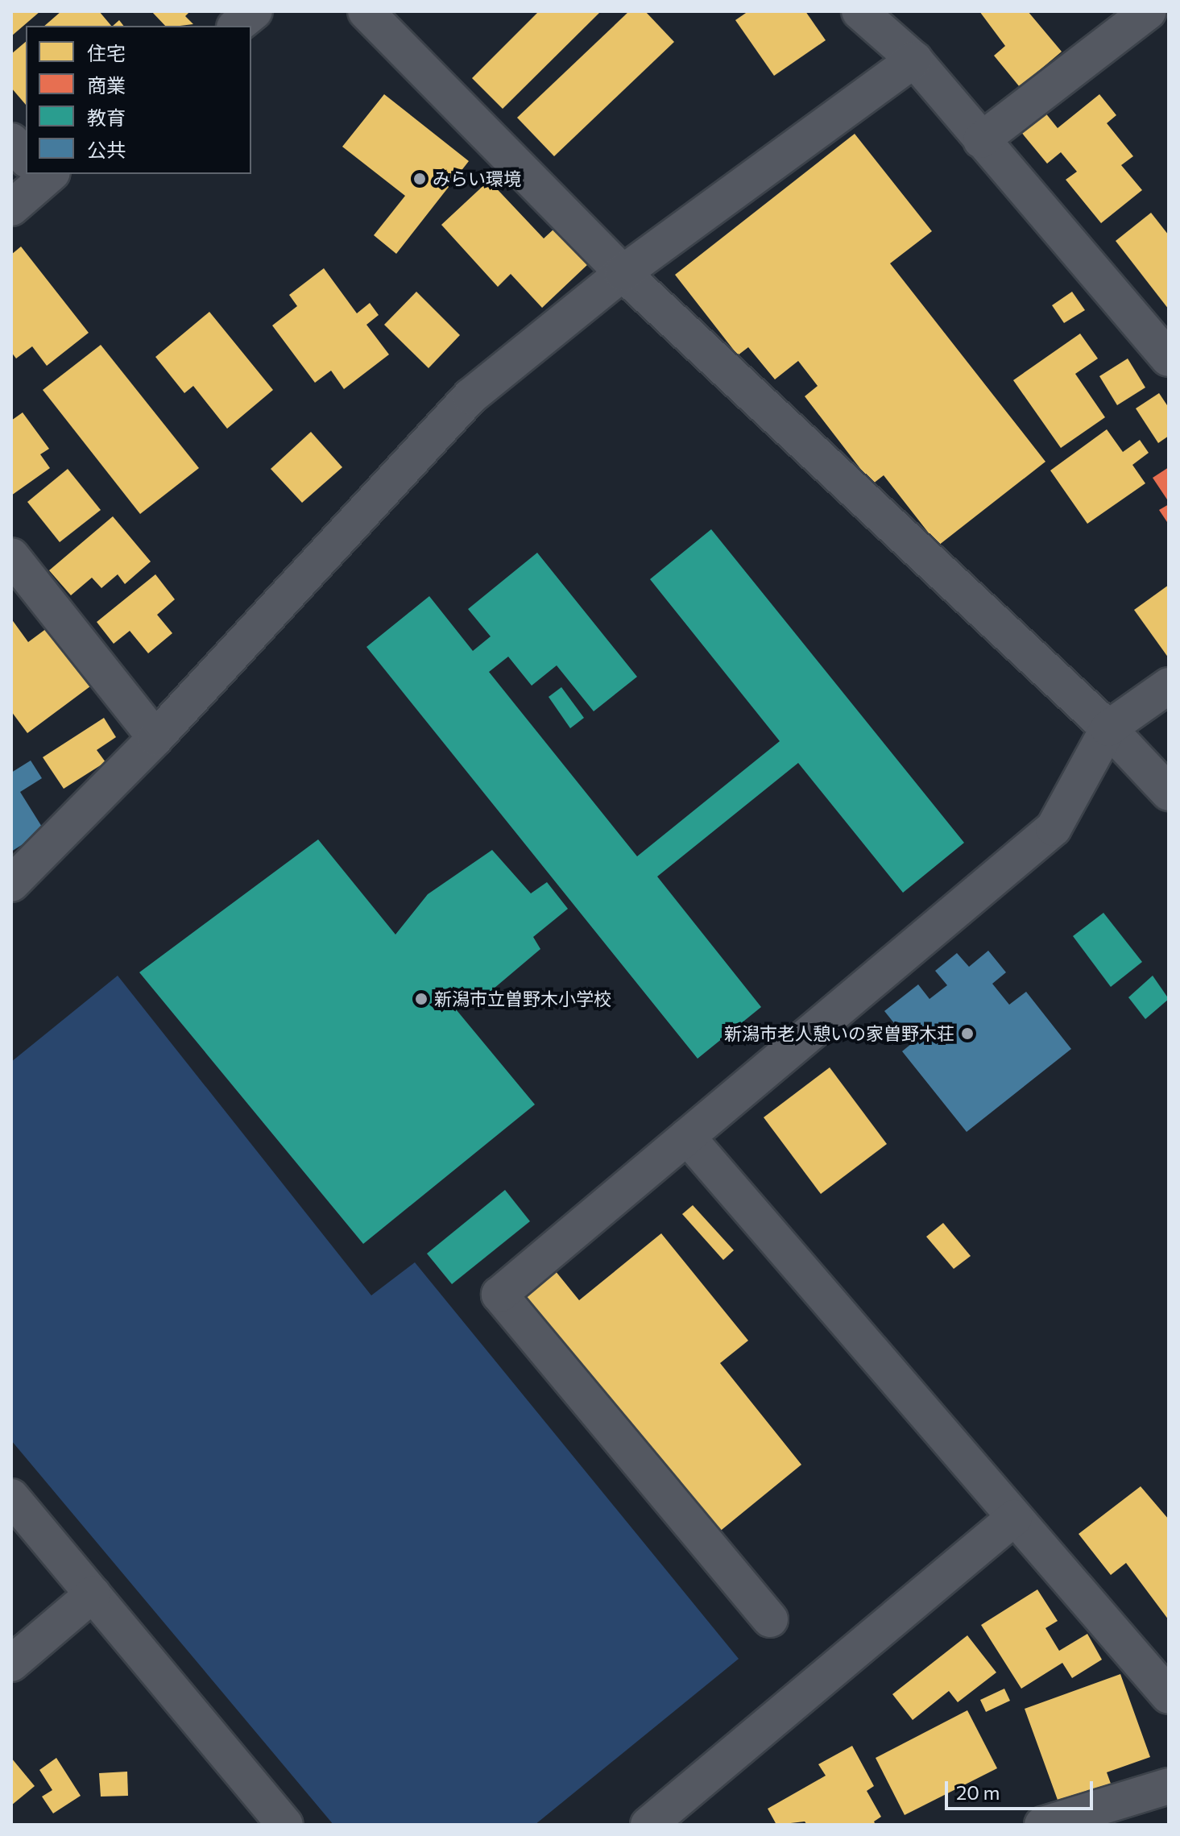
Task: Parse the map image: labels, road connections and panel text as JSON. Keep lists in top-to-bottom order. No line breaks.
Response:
{"places":["みらい環境","新潟市立曽野木小学校","新潟市老人憩いの家曽野木荘"],"legend":["住宅","商業","教育","公共"],"scale_bar":"20 m"}
